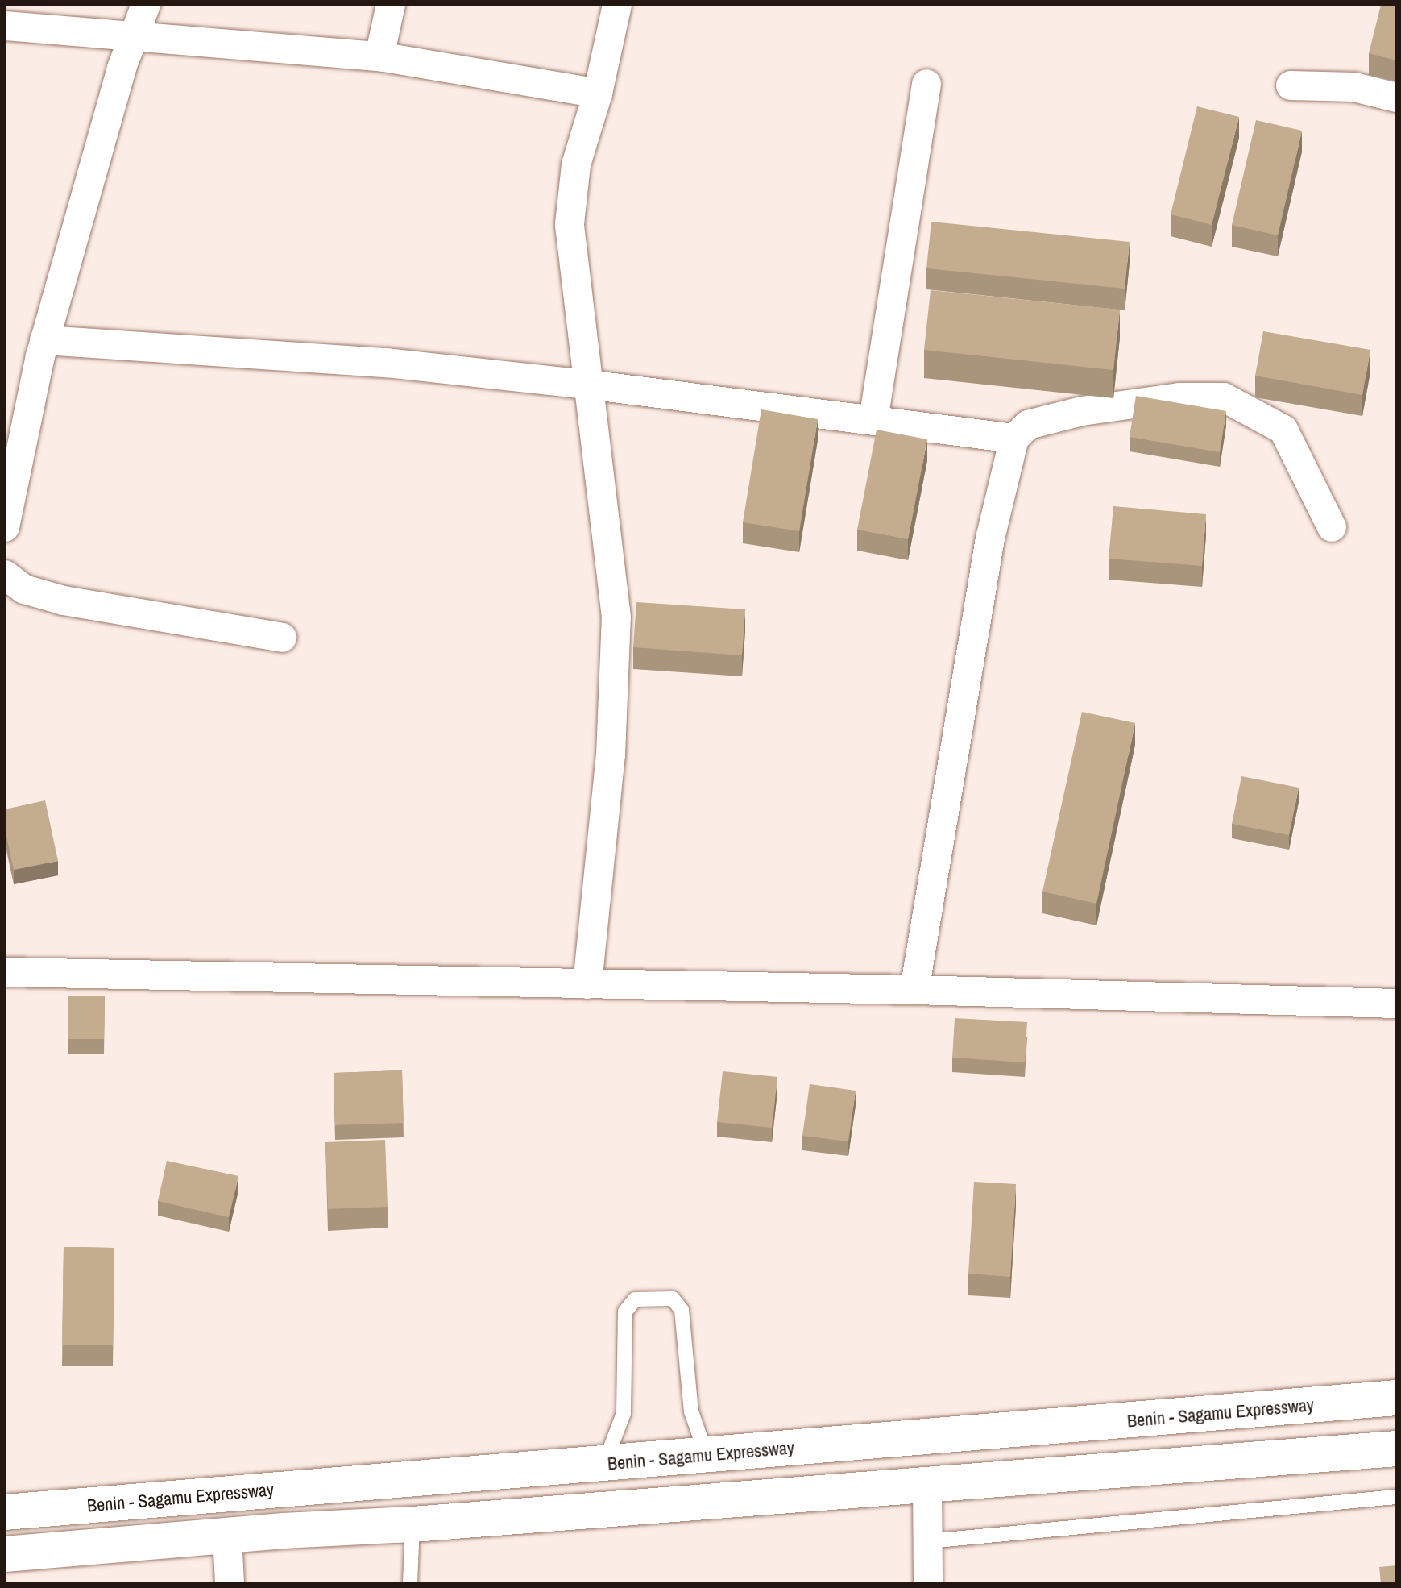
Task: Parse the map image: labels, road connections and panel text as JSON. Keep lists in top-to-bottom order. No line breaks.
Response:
{"streets":{"highway":["Benin - Sagamu Expressway"]}}
